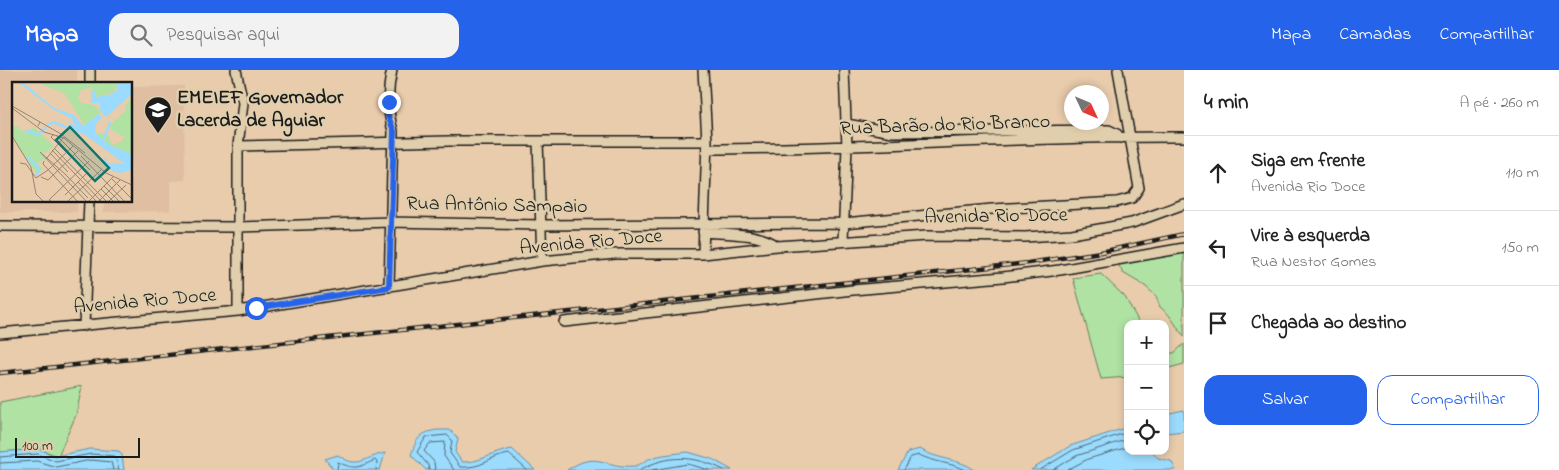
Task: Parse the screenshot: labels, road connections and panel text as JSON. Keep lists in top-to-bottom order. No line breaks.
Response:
{"streets":{"street":["Rua Barão do Rio Branco","Rua Antônio Sampaio","Avenida Rio Doce"]},"crossings":[["Rua Barão do Rio Branco","Rua Antônio Sampaio"]],"places":{"school or university":["EMEIEF Governador Lacerda de Aguiar"]},"scale_bar":"100 m","north":"bottom right","page":{"header":"Mapa","search":"Pesquisar aqui","nav":["Mapa","Camadas","Compartilhar"],"heading":["4 min","A pé · 260 m"],"list":[["Siga em frente","Avenida Rio Doce","110 m"],["Vire à esquerda","Rua Nestor Gomes","150 m"],"Chegada ao destino"],"map_buttons":["+","−"],"buttons":["Salvar","Compartilhar"],"scale":"100 m"}}
